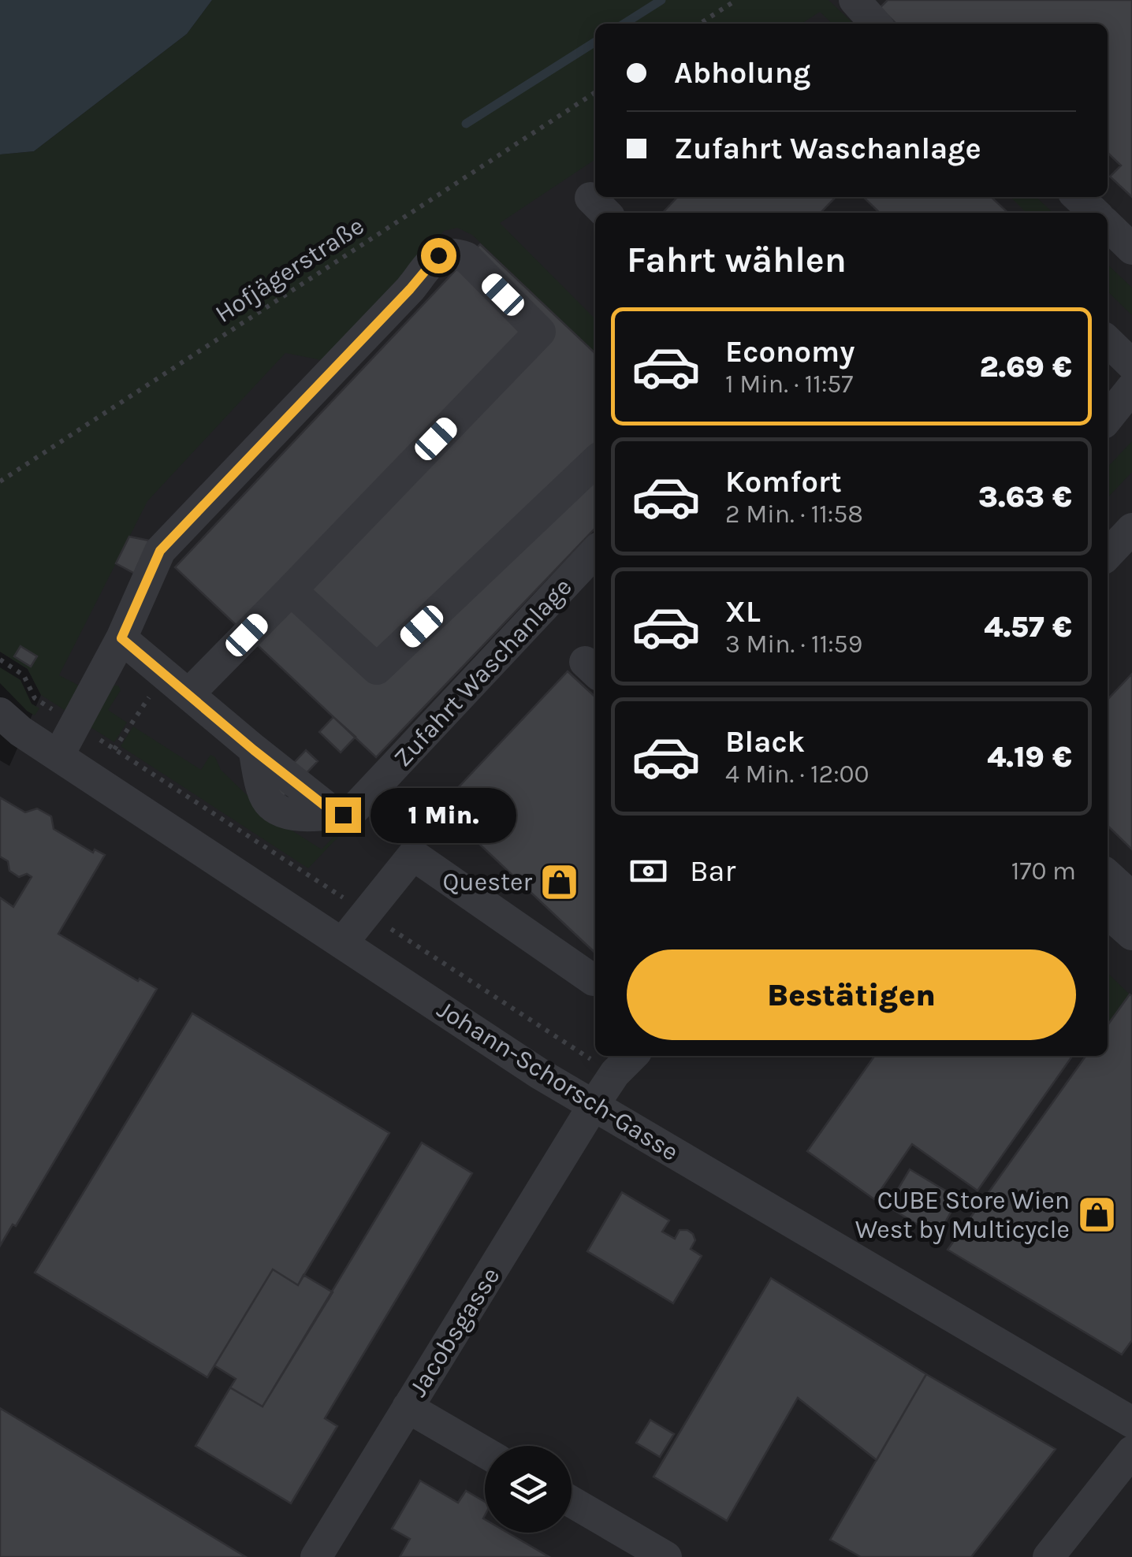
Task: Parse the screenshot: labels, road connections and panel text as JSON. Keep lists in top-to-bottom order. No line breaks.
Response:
{"streets":{"street":["Zufahrt Waschanlage","Johann-Schorsch-Gasse","Jacobsgasse"],"path":["Hofjägerstraße"]},"crossings":[["Johann-Schorsch-Gasse","Jacobsgasse"]],"places":{"shop":["Quester","CUBE Store Wien West by Multicycle"]},"page":{"banner":["Abholung","Zufahrt Waschanlage"],"heading":"Fahrt wählen","list":[{"name":"Economy","note":"1 Min. · 11:57","value":"2.69 €"},{"name":"Komfort","note":"2 Min. · 11:58","value":"3.63 €"},{"name":"XL","note":"3 Min. · 11:59","value":"4.57 €"},{"name":"Black","note":"4 Min. · 12:00","value":"4.19 €"}],"bubble":"1 Min.","pay":["Bar","170 m"],"buttons":"Bestätigen"}}
